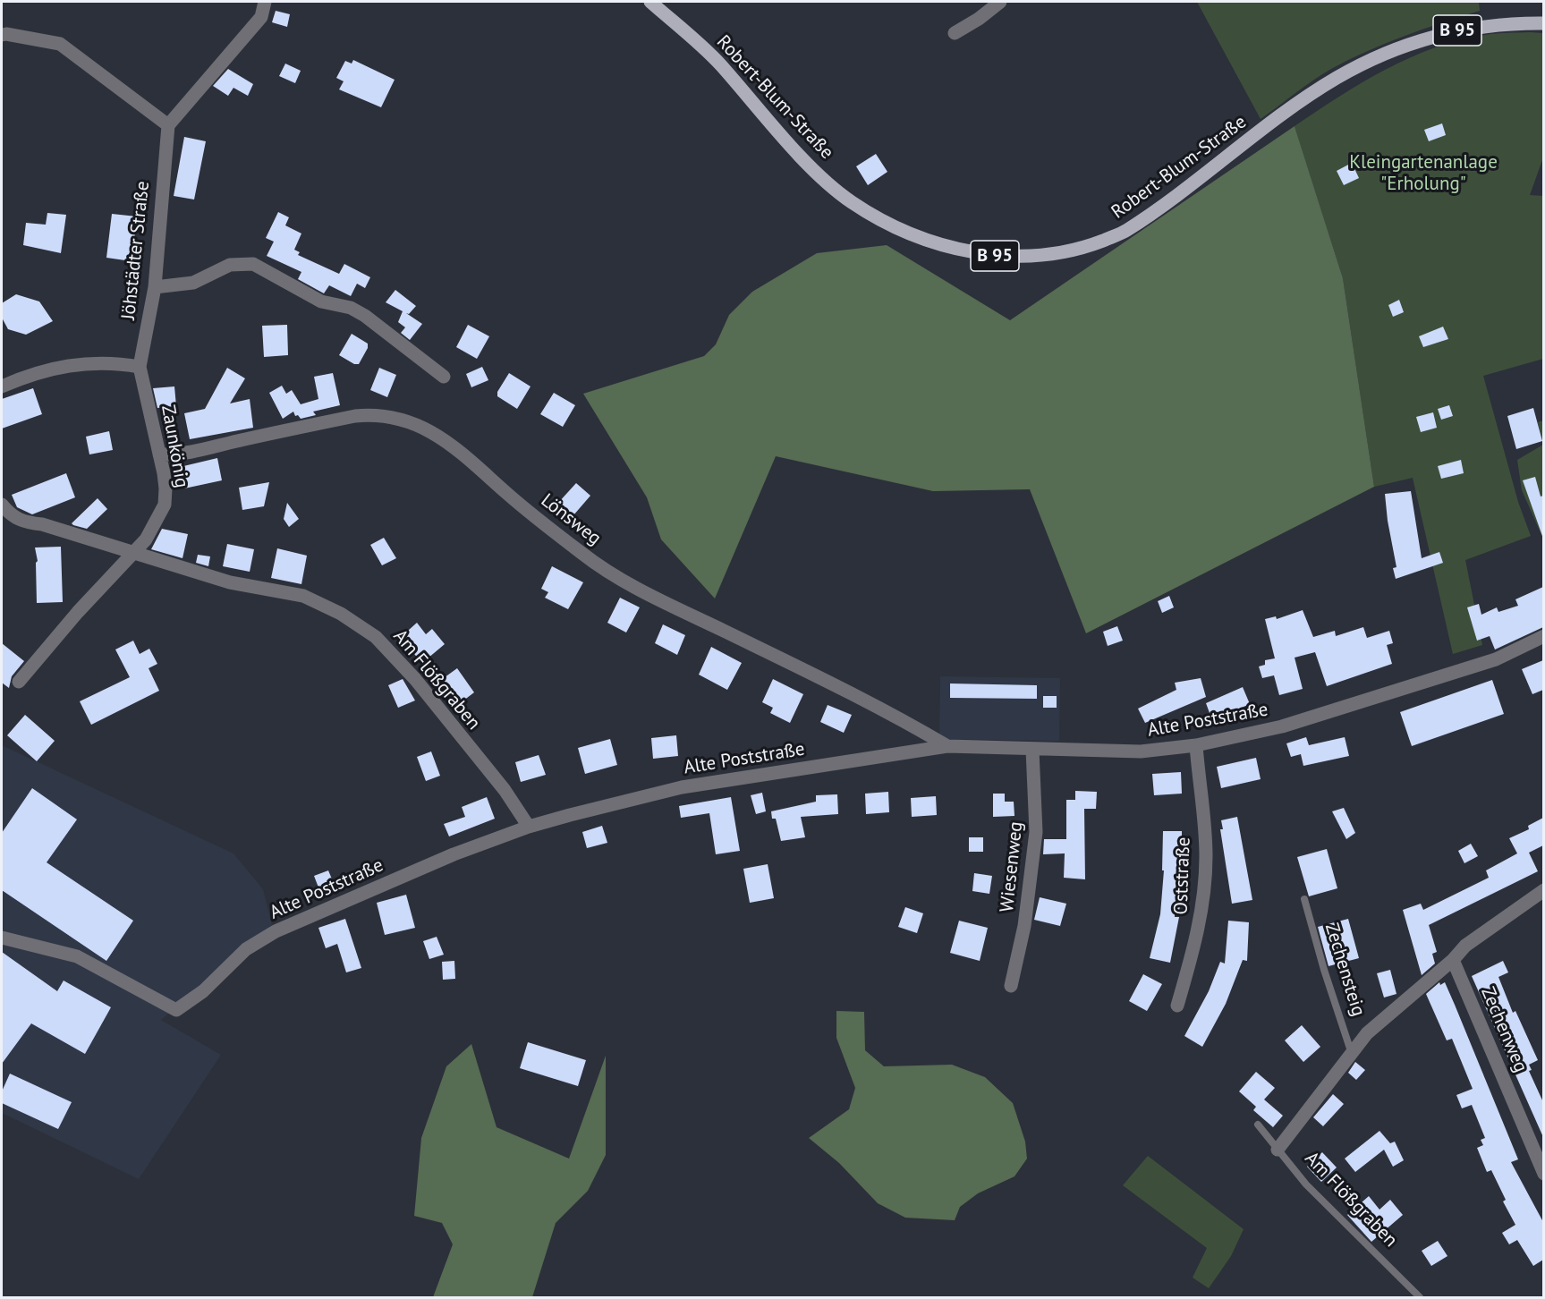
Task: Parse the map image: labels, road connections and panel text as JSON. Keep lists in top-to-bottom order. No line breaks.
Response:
{"streets":{"main road":["B 95","Robert-Blum-Straße"],"street":["Jöhstädter Straße","Zaunkönig","Lönsweg","Am Flößgraben","Alte Poststraße","Wiesenweg","Oststraße","Zechensteig","Zechenweg"]},"crossings":[["Jöhstädter Straße","Zaunkönig"],["Zaunkönig","Lönsweg"],["Zaunkönig","Am Flößgraben"],["Lönsweg","Alte Poststraße"],["Am Flößgraben","Alte Poststraße"],["Am Flößgraben","Zechensteig"],["Alte Poststraße","Wiesenweg"],["Alte Poststraße","Oststraße"],["Zechensteig","Zechenweg"]],"parks":["Kleingartenanlage \"Erholung\""]}
